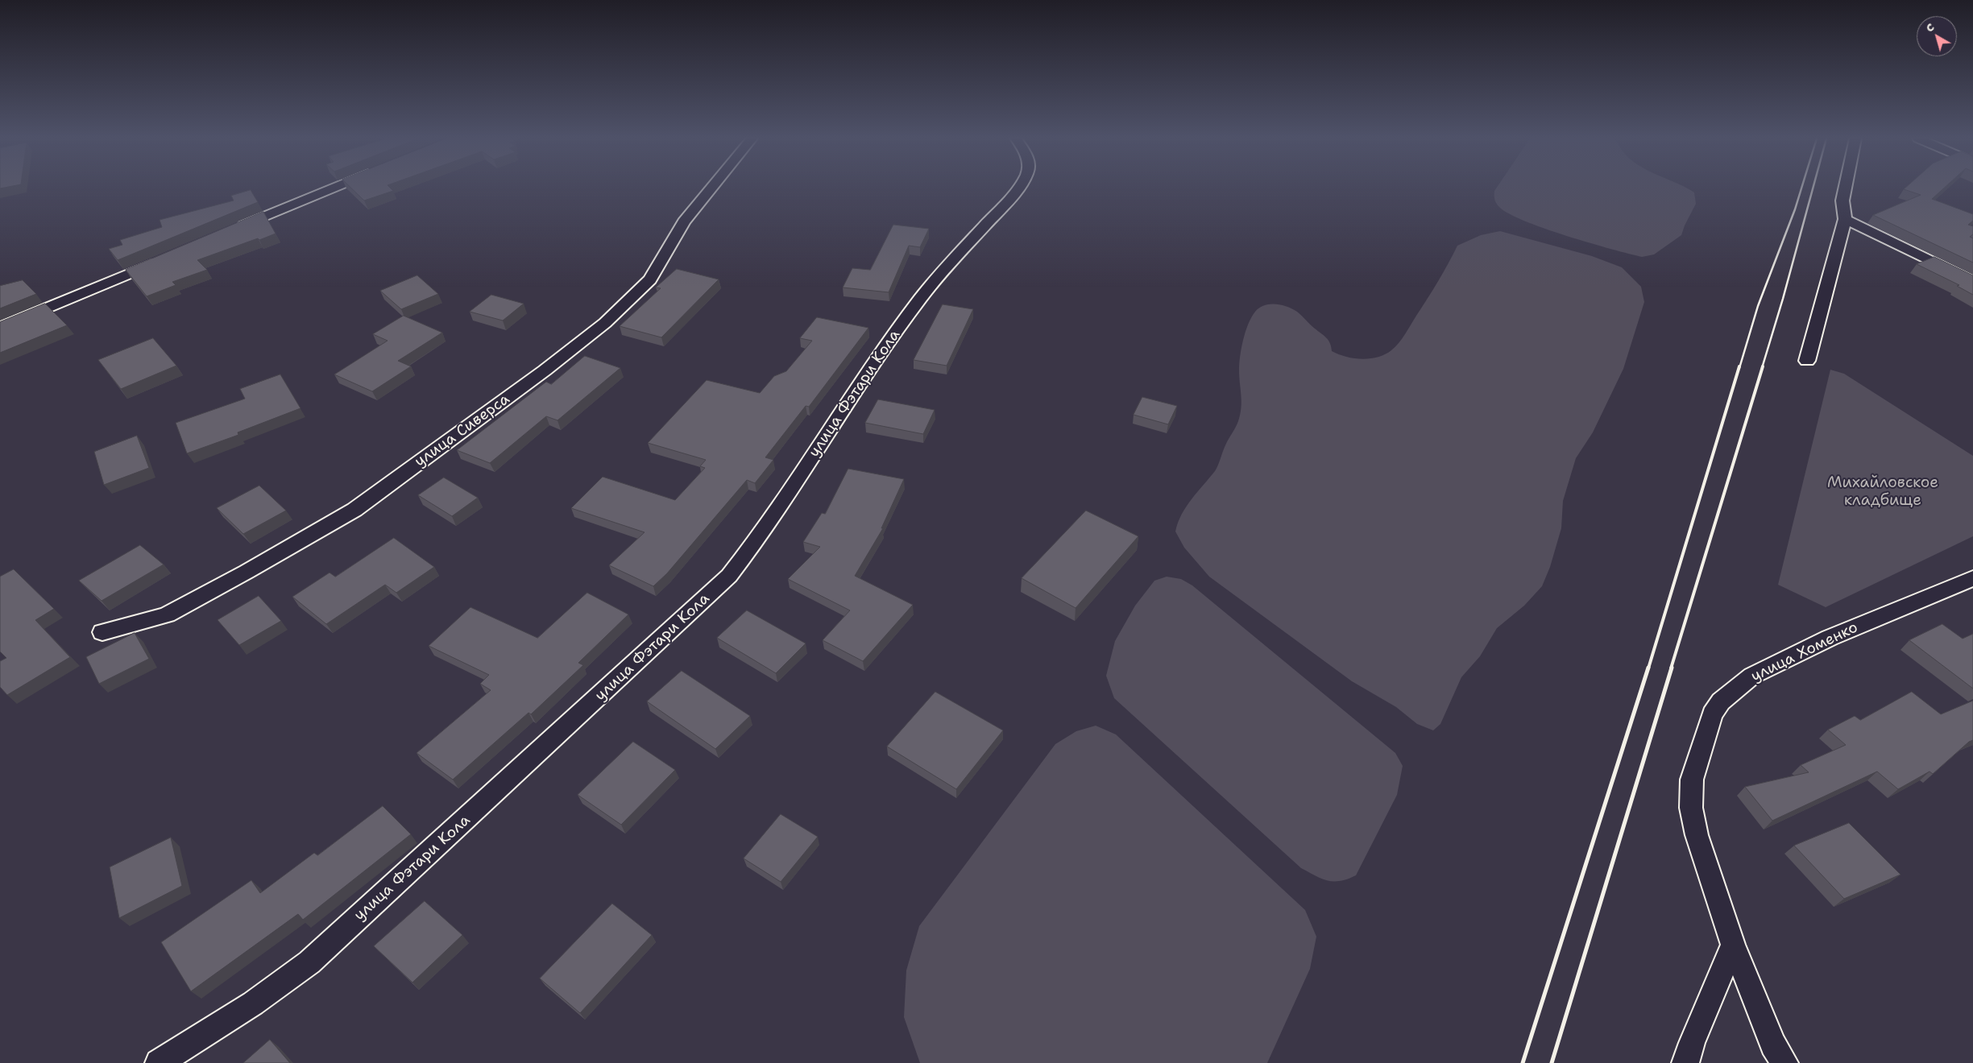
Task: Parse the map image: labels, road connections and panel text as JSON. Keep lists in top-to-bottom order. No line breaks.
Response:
{"streets":{"street":["улица Фэтари Кола","улица Сиверса","улица Хоменко"]},"parks":["Михайловское кладбище"],"north":"top left"}
